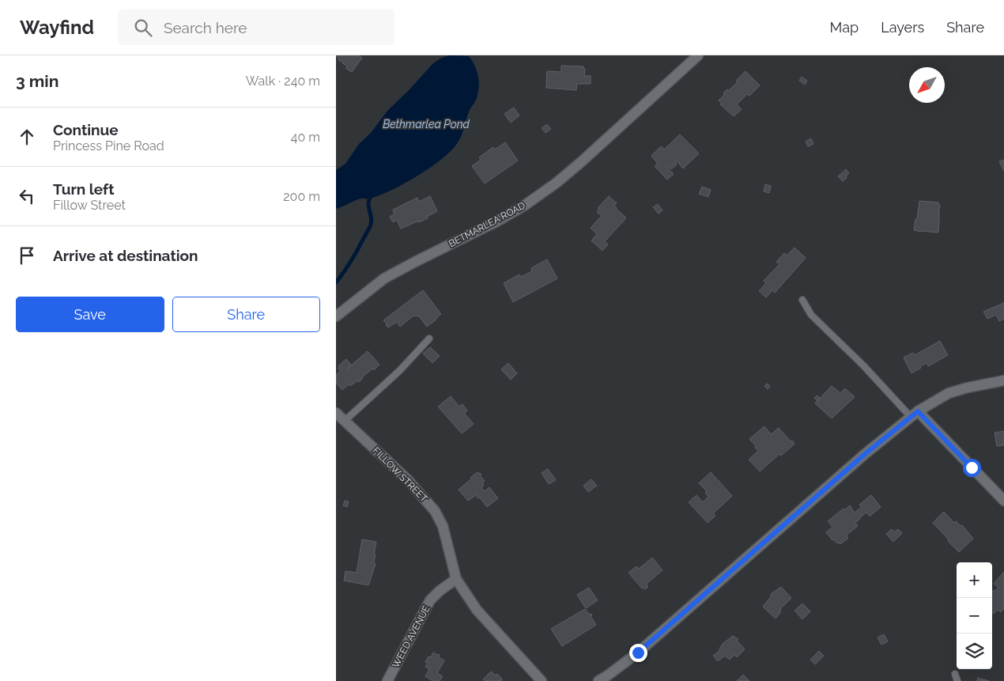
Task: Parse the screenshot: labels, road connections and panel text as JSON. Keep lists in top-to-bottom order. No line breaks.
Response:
{"streets":{"street":["BETMARLEA ROAD","FILLOW STREET","WEED AVENUE"]},"crossings":[["FILLOW STREET","WEED AVENUE"]],"water":["Bethmarlea Pond"],"north":"bottom left","page":{"header":"Wayfind","search":"Search here","nav":["Map","Layers","Share"],"heading":["3 min","Walk · 240 m"],"list":[["Continue","Princess Pine Road","40 m"],["Turn left","Fillow Street","200 m"],"Arrive at destination"],"buttons":["Save","Share"],"map_buttons":["+","−"]}}
